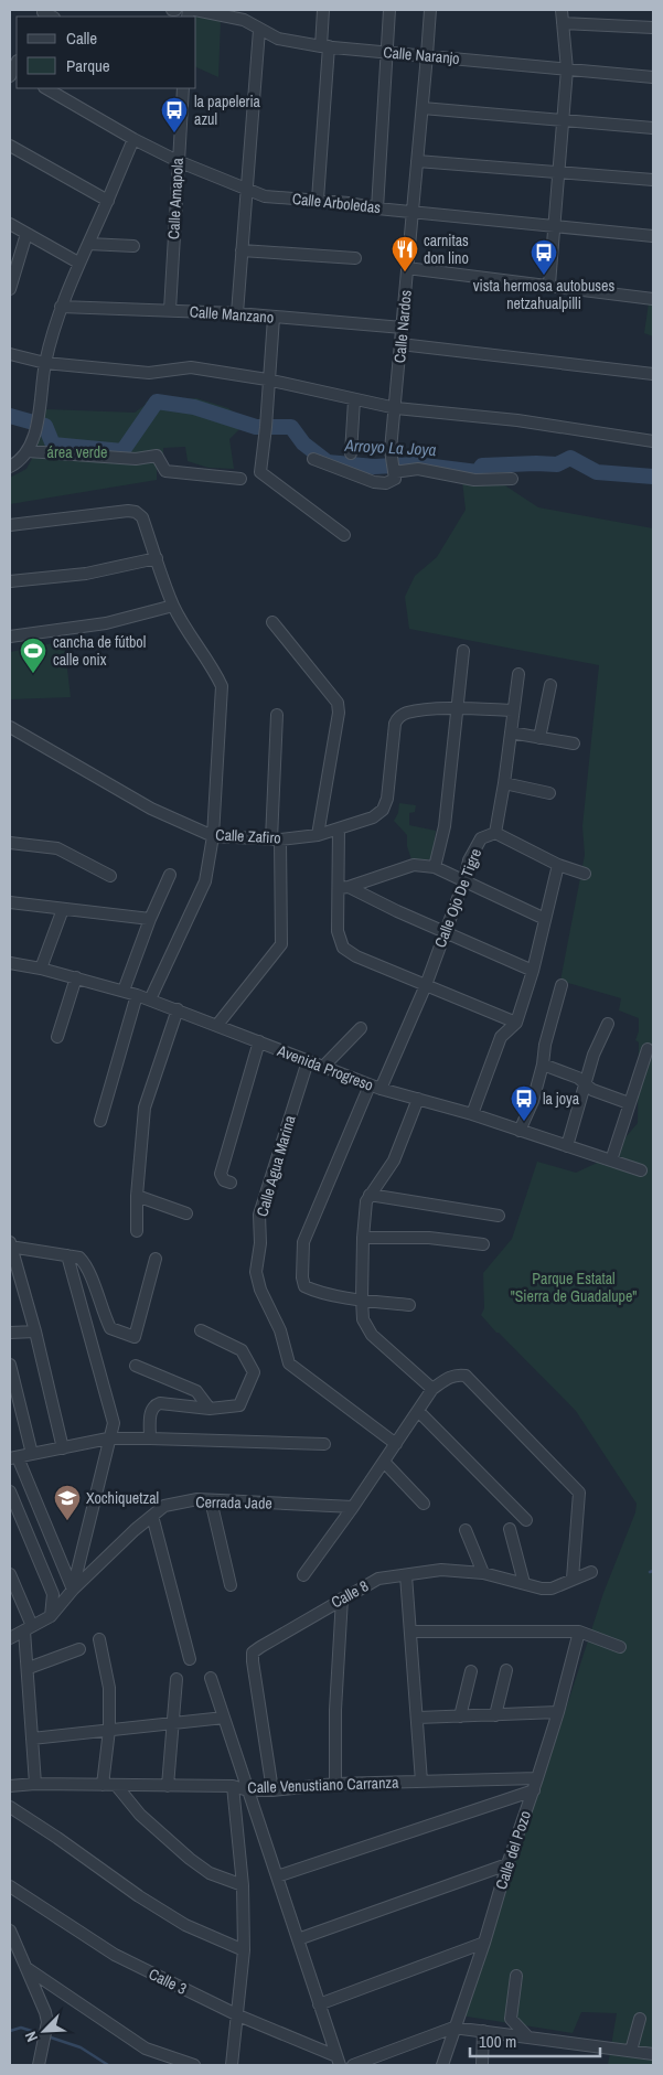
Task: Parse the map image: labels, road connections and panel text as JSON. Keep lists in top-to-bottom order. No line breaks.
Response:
{"streets":{"street":["Calle Naranjo","Calle Amapola","Calle Arboledas","Calle Manzano","Calle Nardos","Calle Zafiro","Calle Ojo De Tigre","Avenida Progreso","Calle Agua Marina","Cerrada Jade","Calle 8","Calle Venustiano Carranza","Calle del Pozo","Calle 3"]},"crossings":[["Calle Naranjo","Calle Nardos"],["Calle Amapola","Calle Arboledas"],["Calle Amapola","Calle Manzano"],["Calle Arboledas","Calle Nardos"],["Calle Manzano","Calle Nardos"],["Calle Ojo De Tigre","Avenida Progreso"],["Avenida Progreso","Calle Agua Marina"],["Calle 8","Calle Venustiano Carranza"],["Calle Venustiano Carranza","Calle del Pozo"]],"water":["Arroyo La Joya"],"parks":["área verde","Parque Estatal \"Sierra de Guadalupe\""],"places":{"bus stop":["la papeleria azul","vista hermosa autobuses netzahualpilli","la joya"],"restaurant":["carnitas don lino"],"sports":["cancha de fútbol calle onix"],"school or university":["Xochiquetzal"]},"legend":["Calle","Parque"],"scale_bar":"100 m","north":"bottom left"}
